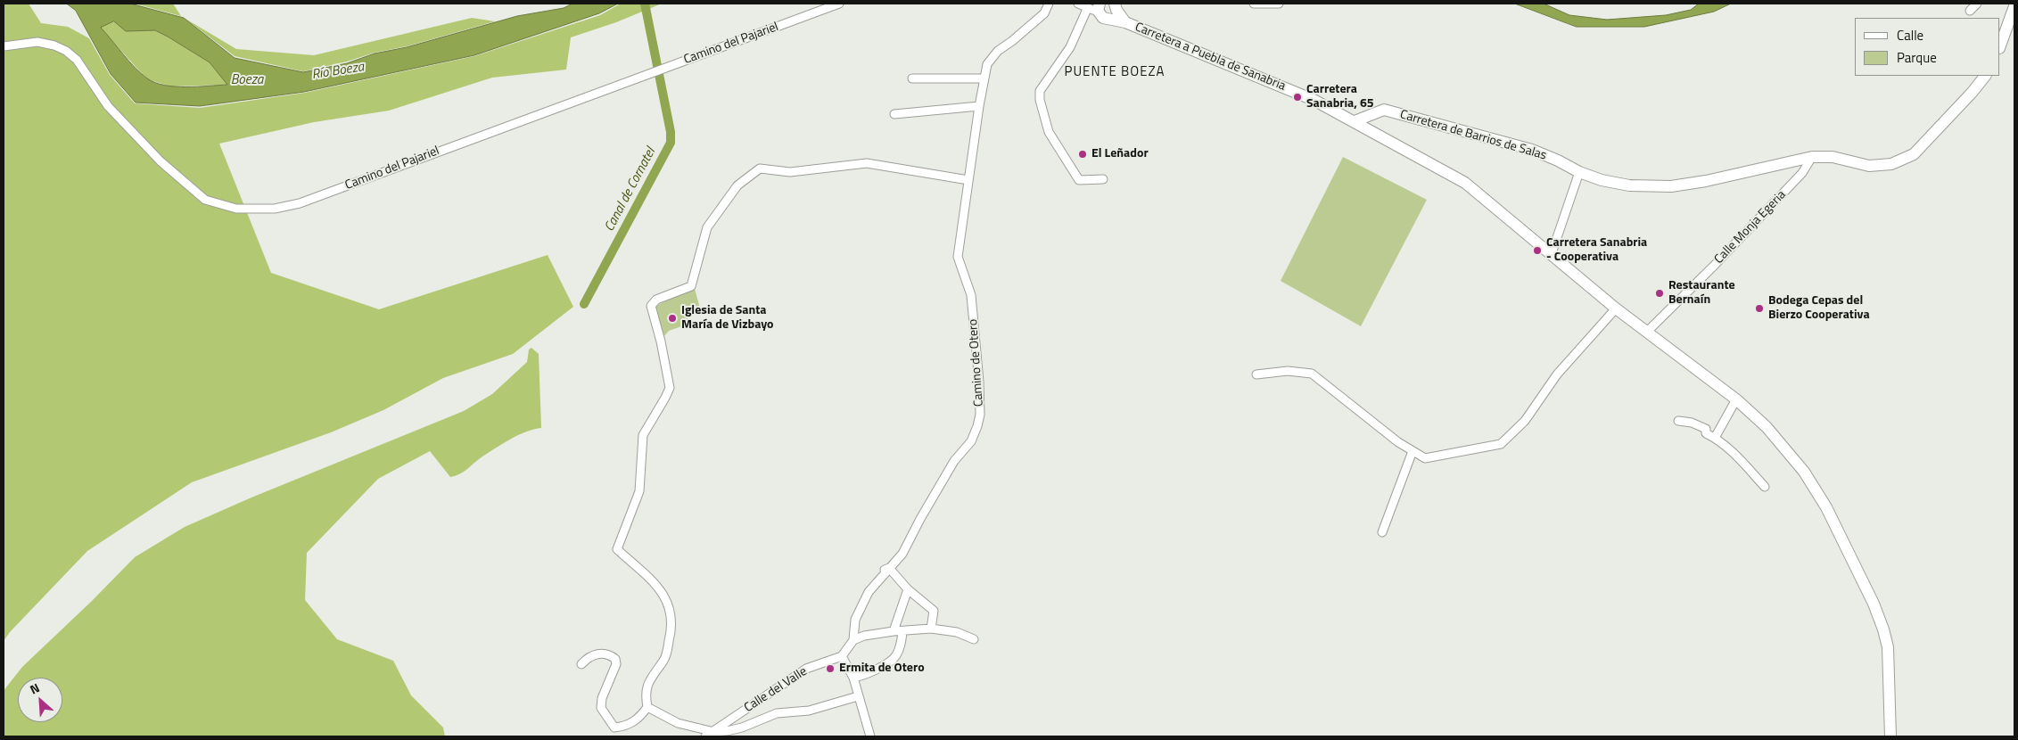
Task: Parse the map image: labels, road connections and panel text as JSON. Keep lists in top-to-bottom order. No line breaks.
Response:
{"streets":{"street":["Camino del Pajariel","Carretera a Puebla de Sanabria","Carretera de Barrios de Salas","Calle Monja Egeria","Camino de Otero","Calle del Valle"]},"crossings":[["Carretera a Puebla de Sanabria","Carretera de Barrios de Salas"],["Carretera a Puebla de Sanabria","Calle Monja Egeria"],["Carretera de Barrios de Salas","Calle Monja Egeria"]],"districts":["PUENTE BOEZA"],"water":["Río Boeza","Boeza","Canal de Cornatel"],"places":["Carretera Sanabria, 65","El Leñador","Carretera Sanabria - Cooperativa","Restaurante Bernaín","Bodega Cepas del Bierzo Cooperativa","Iglesia de Santa María de Vizbayo","Ermita de Otero"],"legend":["Calle","Parque"],"north":"top left"}
